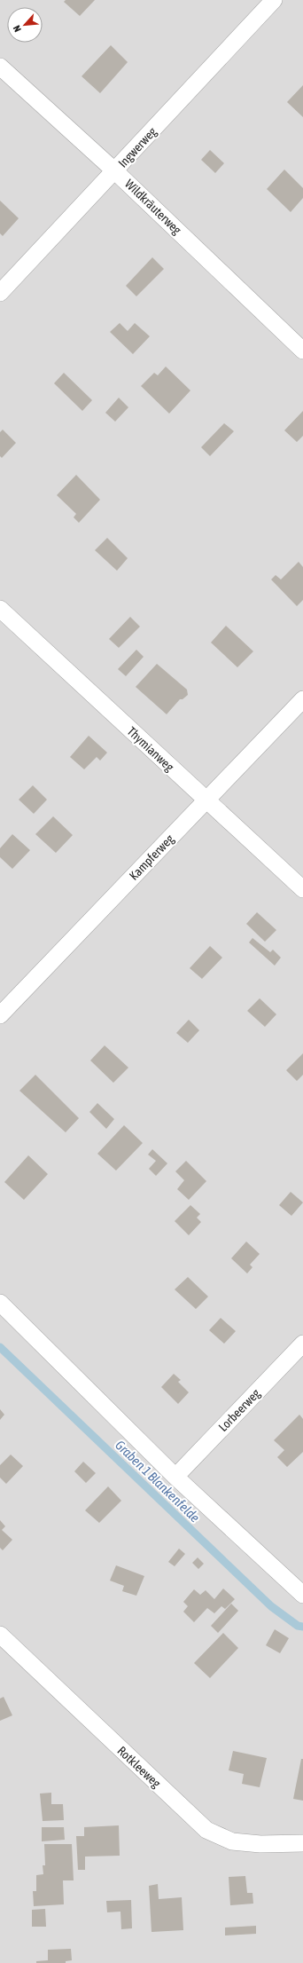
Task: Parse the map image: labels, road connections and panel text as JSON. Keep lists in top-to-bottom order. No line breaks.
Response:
{"streets":{"lane":["Ingwerweg","Wildkräuterweg","Thymianweg","Kampferweg","Lorbeerweg","Rotkleeweg"]},"crossings":[["Ingwerweg","Wildkräuterweg"],["Thymianweg","Kampferweg"]],"water":["Graben 1 Blankenfelde"],"north":"bottom left"}
